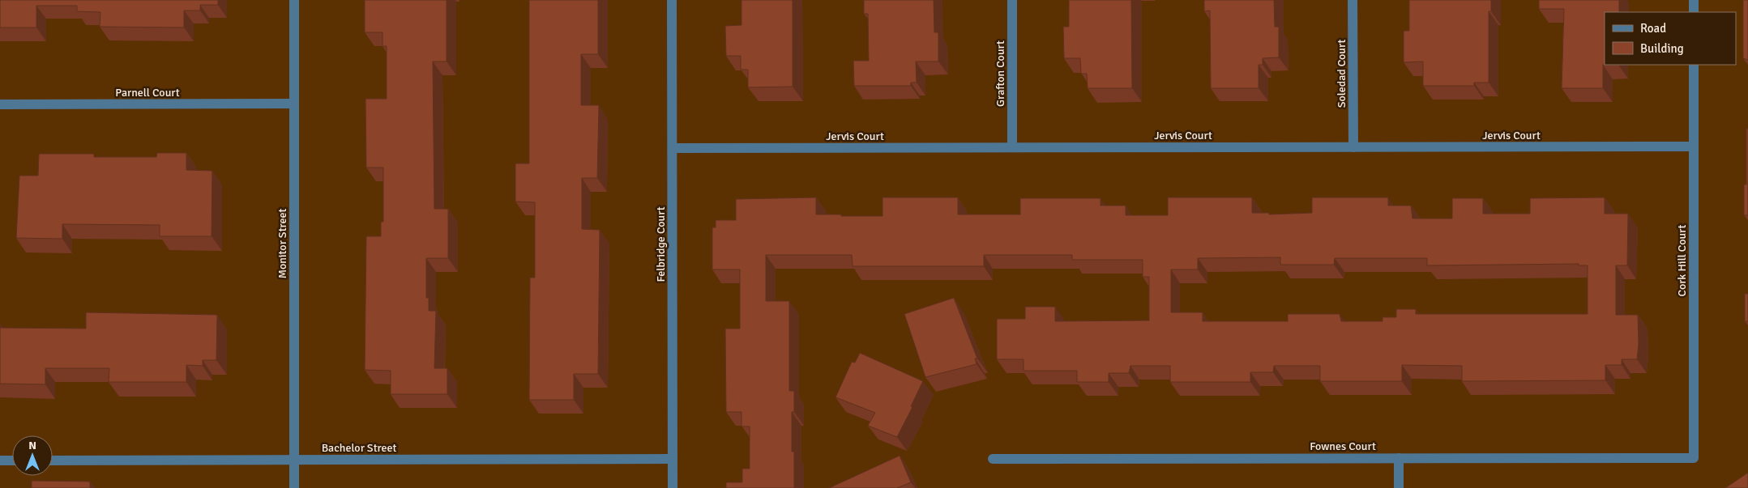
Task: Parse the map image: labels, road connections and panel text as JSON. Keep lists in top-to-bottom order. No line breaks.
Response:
{"streets":{"street":["Grafton Court","Soledad Court","Parnell Court","Jervis Court","Monitor Street","Felbridge Court","Cork Hill Court","Fownes Court","Bachelor Street"]},"crossings":[["Grafton Court","Jervis Court"],["Soledad Court","Jervis Court"],["Parnell Court","Monitor Street"],["Jervis Court","Felbridge Court"],["Jervis Court","Cork Hill Court"],["Monitor Street","Bachelor Street"],["Felbridge Court","Bachelor Street"],["Cork Hill Court","Fownes Court"]],"legend":["Road","Building"],"north":"top"}
